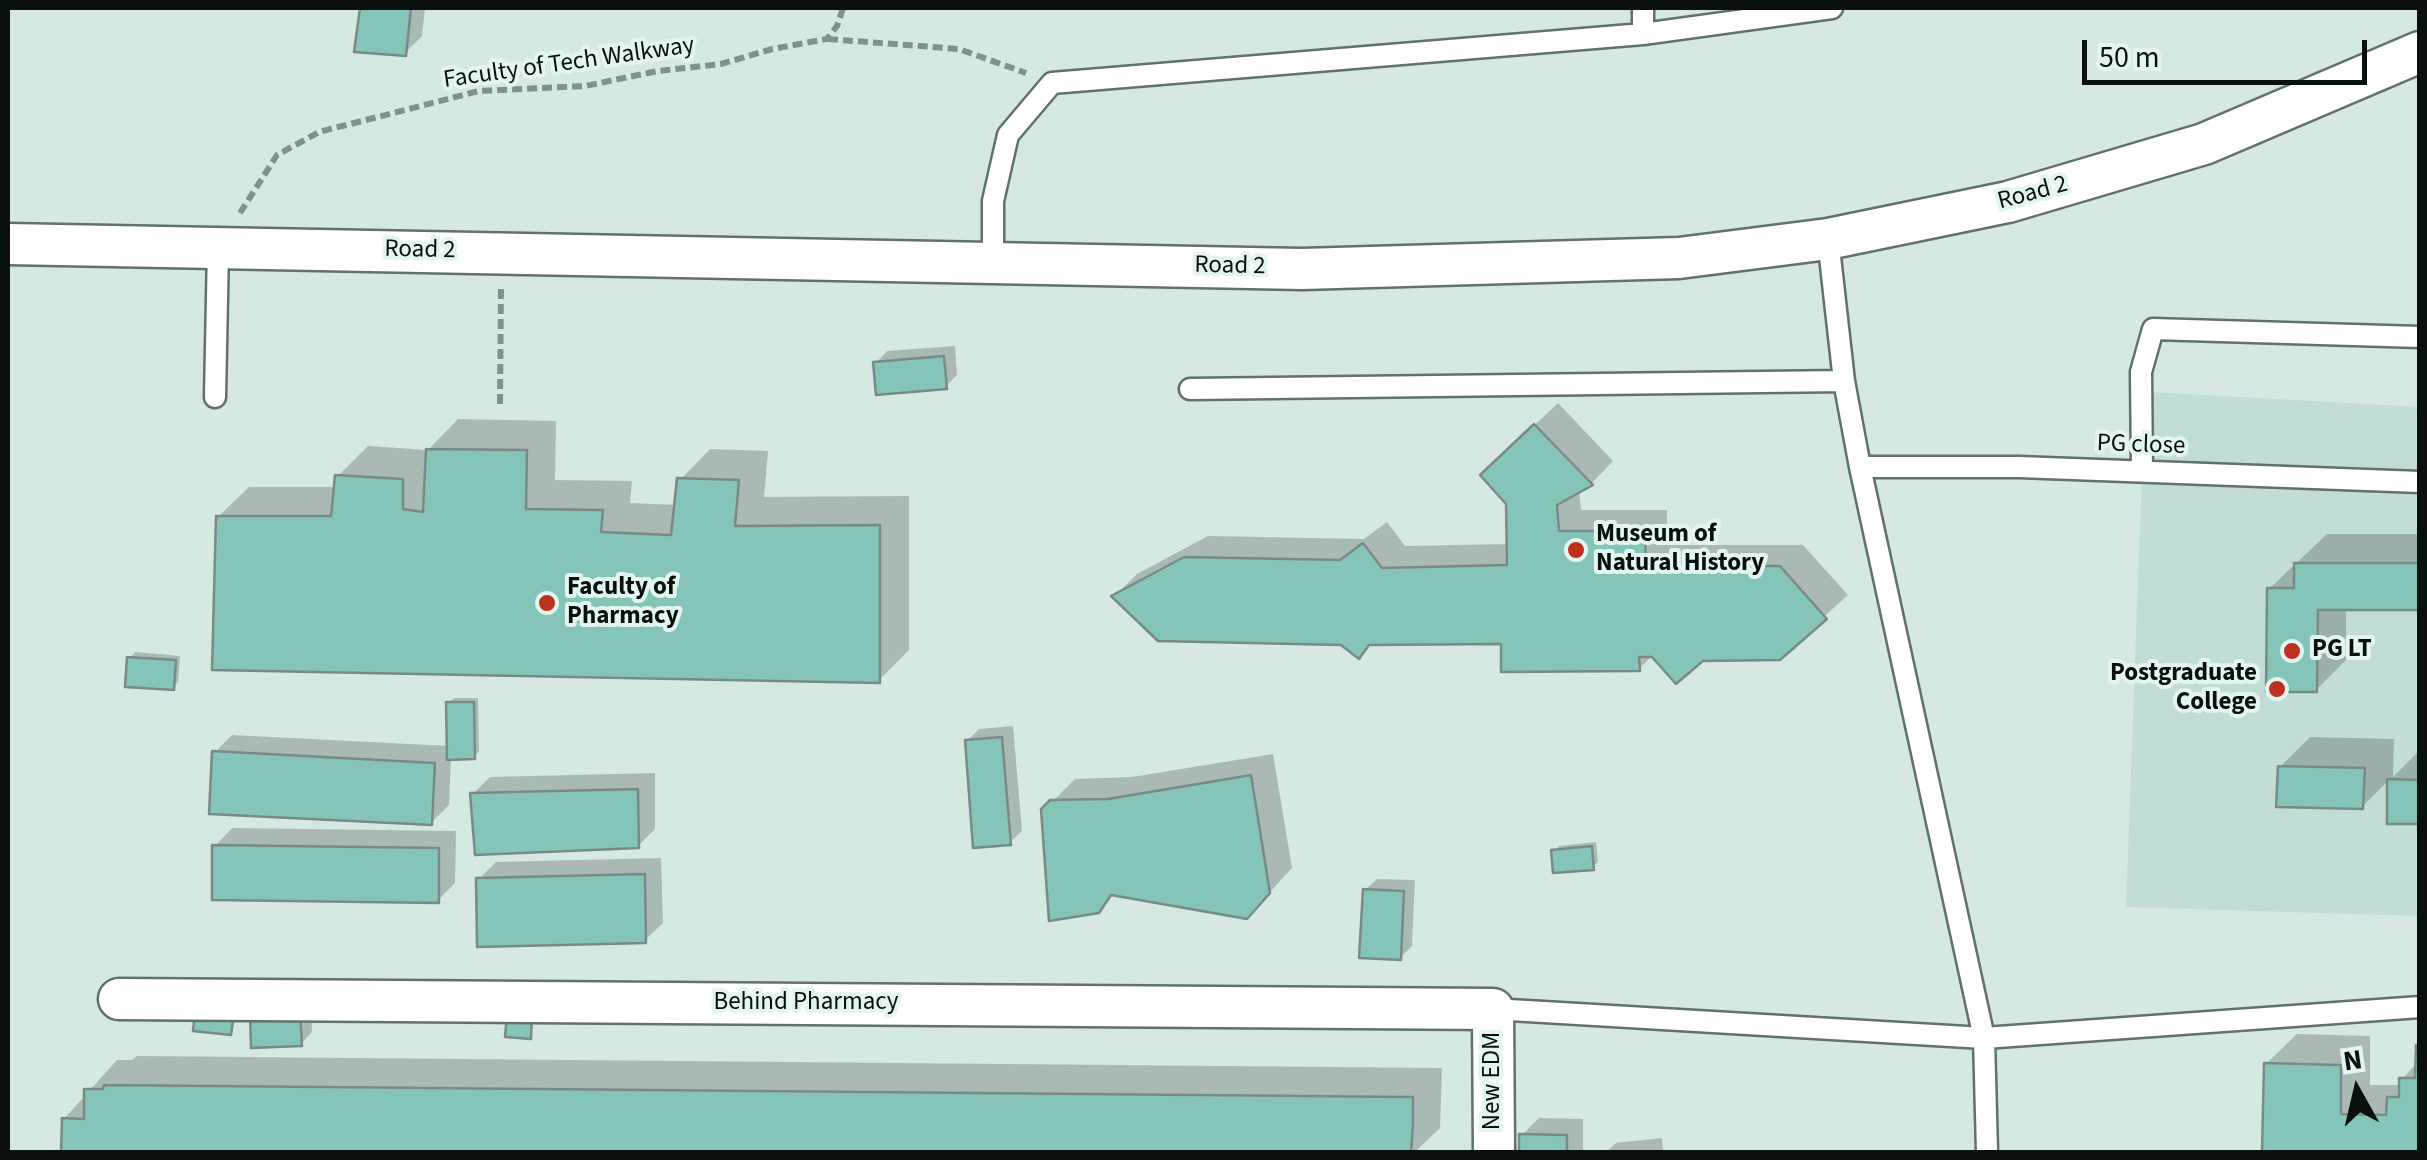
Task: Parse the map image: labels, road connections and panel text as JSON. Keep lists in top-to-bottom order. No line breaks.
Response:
{"streets":{"street":["Road 2","Behind Pharmacy","New EDM"],"lane":["PG close"],"path":["Faculty of Tech Walkway"]},"crossings":[["Faculty of Tech Walkway","Road 2"],["Behind Pharmacy","New EDM"]],"places":["Museum of Natural History","Faculty of Pharmacy","PG LT","Postgraduate College"],"scale_bar":"50 m","north":"top"}
